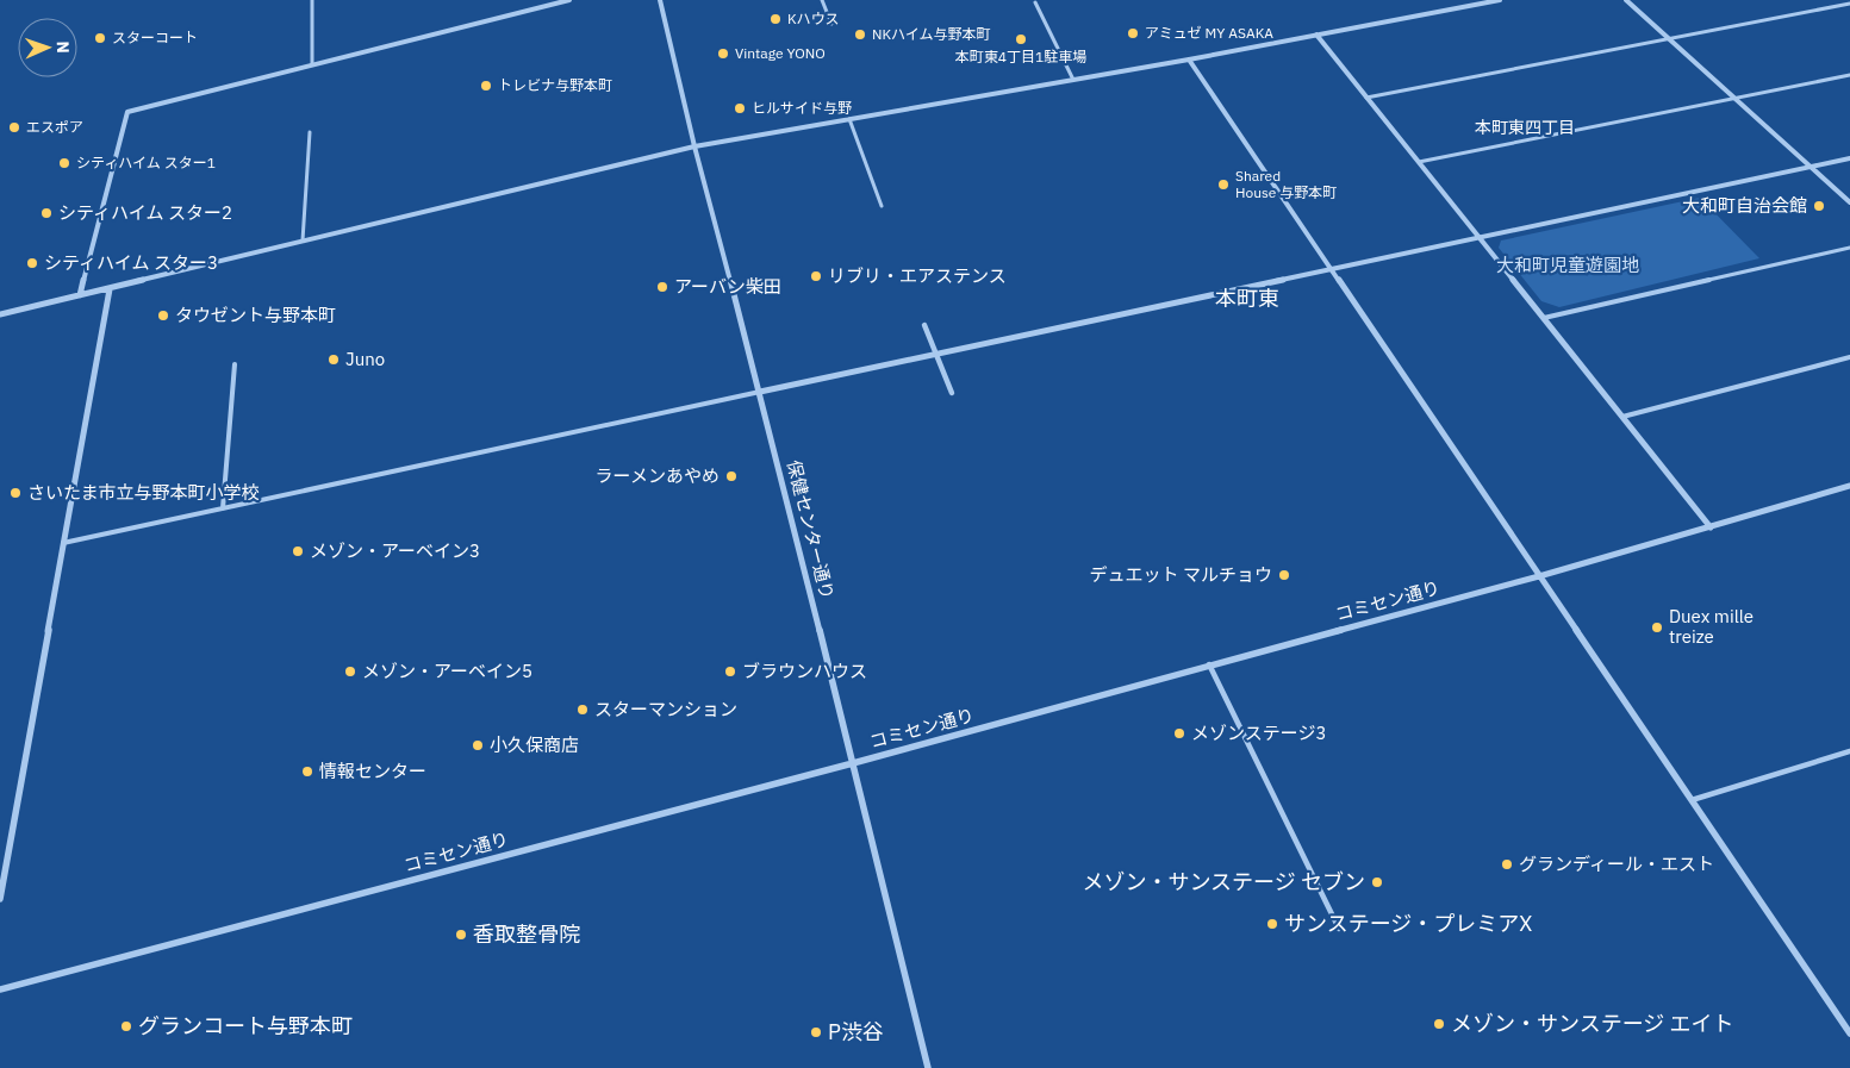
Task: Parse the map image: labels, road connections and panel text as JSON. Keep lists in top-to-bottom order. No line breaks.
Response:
{"streets":{"street":["保健センター通り","コミセン通り"]},"crossings":[["保健センター通り","コミセン通り"]],"districts":["本町東四丁目","本町東"],"parks":["大和町児童遊園地"],"places":["Kハウス","アミュゼ MY ASAKA","NKハイム与野本町","スターコート","本町東4丁目1駐車場","Vintage YONO","トレビナ与野本町","ヒルサイド与野","エスポア","シティハイム スター1","Shared House 与野本町","大和町自治会館","シティハイム スター2","シティハイム スター3","リブリ・エアステンス","アーバン柴田","タウゼント与野本町","Juno","ラーメンあやめ","さいたま市立与野本町小学校","メゾン・アーベイン3","デュエット マルチョウ","Duex mille treize","メゾン・アーベイン5","ブラウンハウス","スターマンション","メゾンステージ3","小久保商店","情報センター","グランディール・エスト","メゾン・サンステージ セブン","サンステージ・プレミアX","香取整骨院","メゾン・サンステージ エイト","グランコート与野本町","P渋谷"],"north":"right"}
